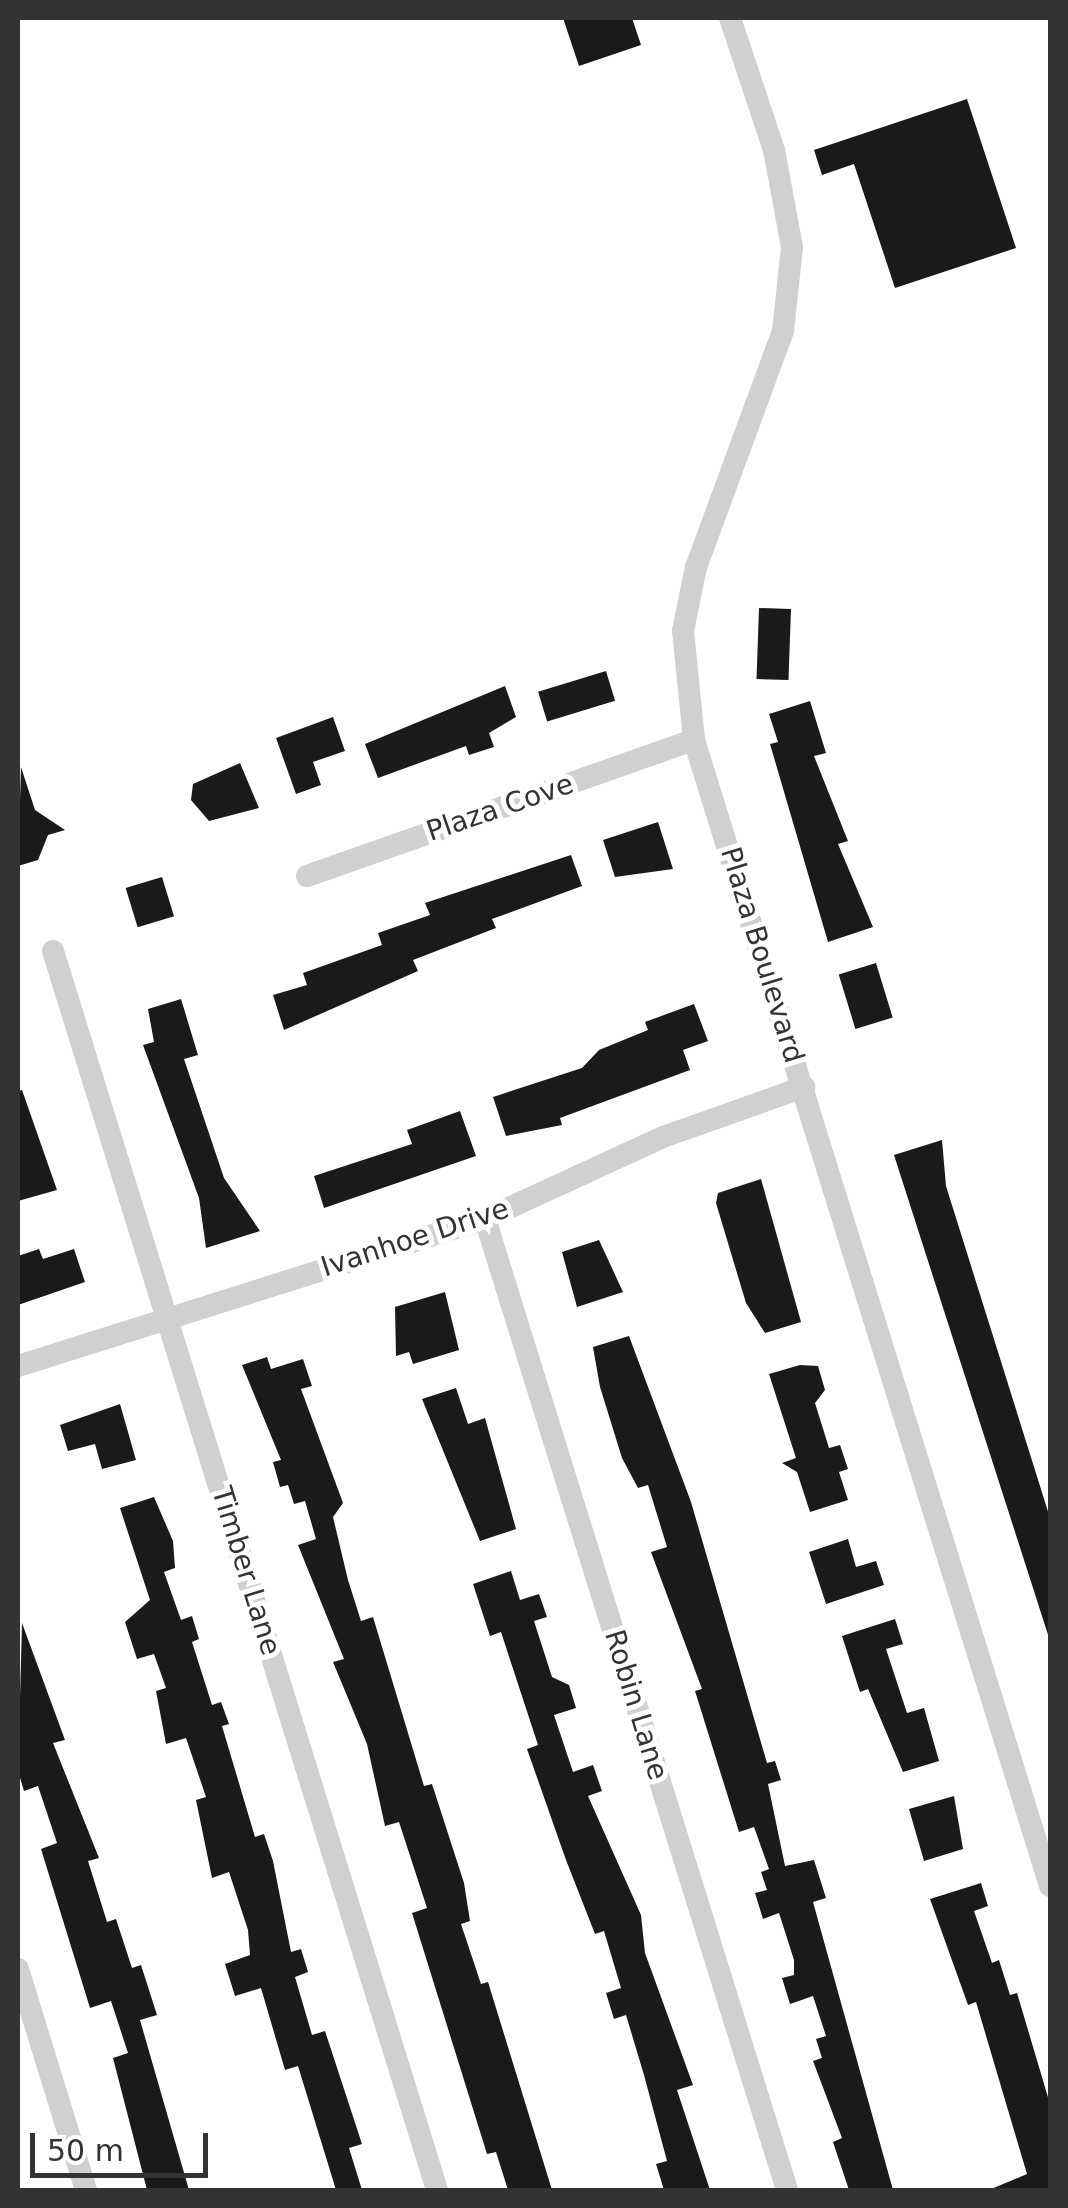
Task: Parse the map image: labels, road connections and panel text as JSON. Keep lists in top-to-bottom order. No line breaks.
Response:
{"streets":{"street":["Plaza Cove","Plaza Boulevard","Ivanhoe Drive","Timber Lane","Robin Lane"]},"crossings":[["Plaza Cove","Plaza Boulevard"],["Plaza Boulevard","Ivanhoe Drive"],["Ivanhoe Drive","Timber Lane"],["Ivanhoe Drive","Robin Lane"]],"scale_bar":"50 m"}
